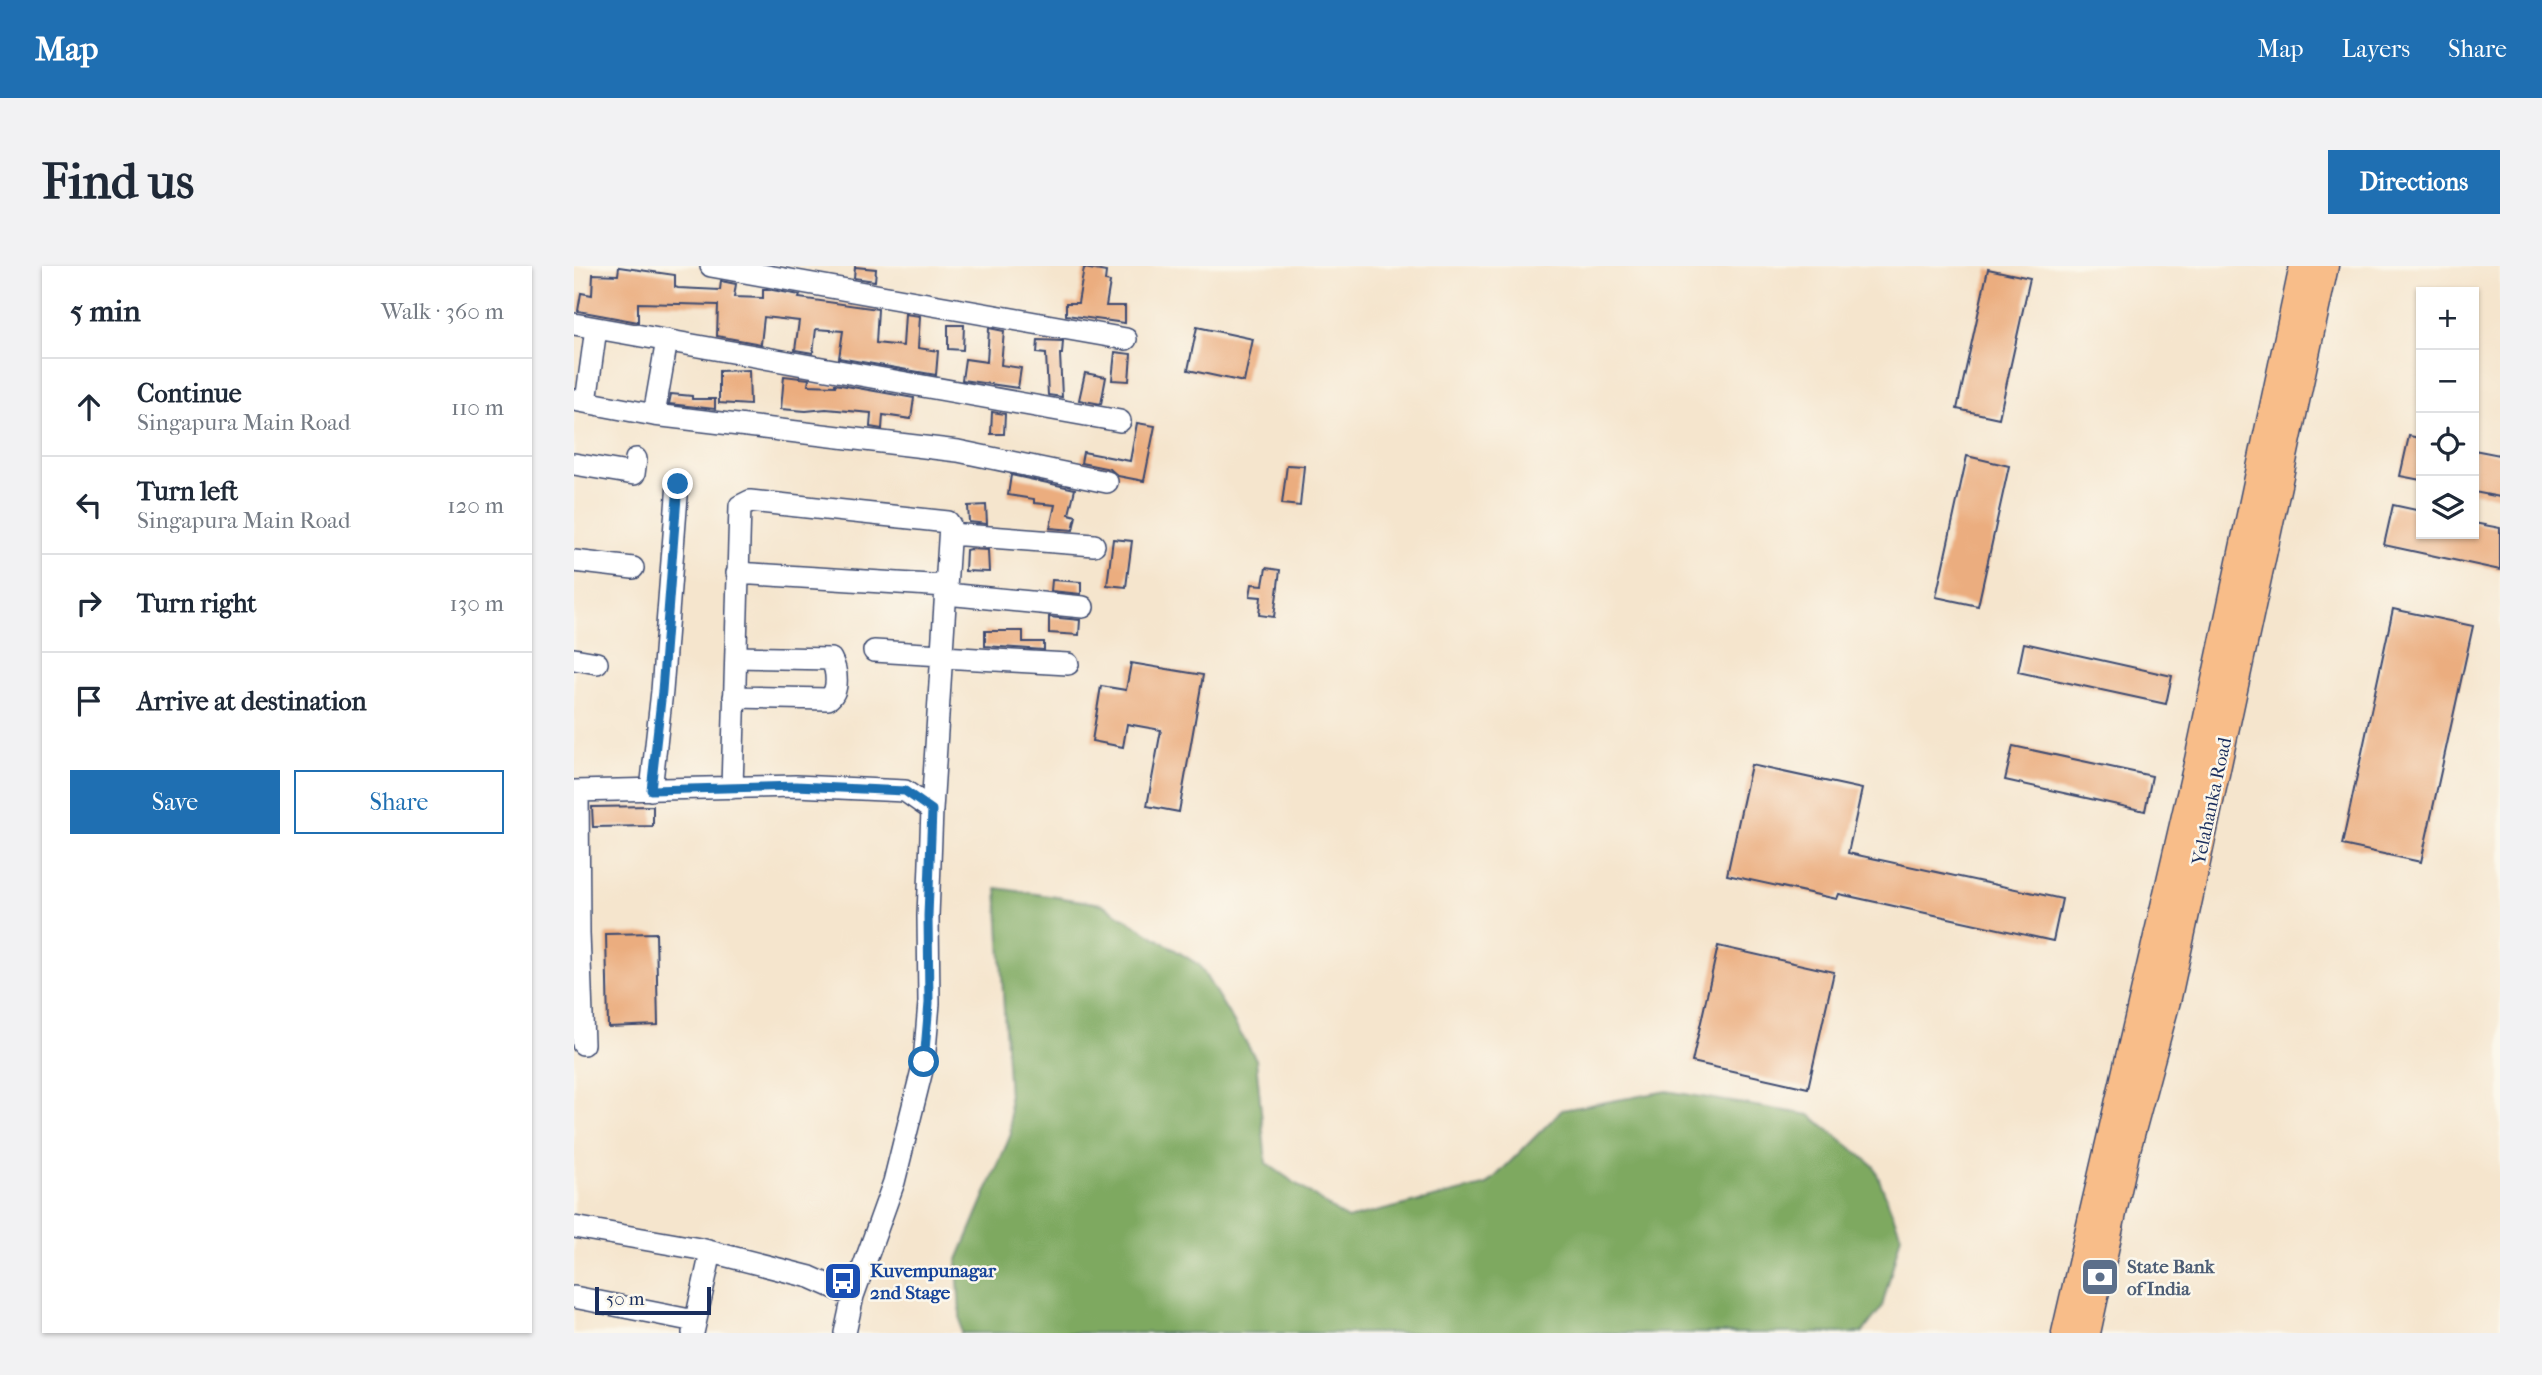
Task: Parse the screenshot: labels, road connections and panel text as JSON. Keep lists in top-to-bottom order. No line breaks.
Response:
{"streets":{"main road":["Yelahanka Road"]},"places":{"bank":["State Bank of India"],"bus stop":["Kuvempunagar 2nd Stage"]},"scale_bar":"50 m","page":{"header":"Map","nav":["Map","Layers","Share"],"buttons":["Directions",["Save","Share"]],"title":"Find us","heading":["5 min","Walk · 360 m"],"map_buttons":["+","−"],"list":[["Continue","Singapura Main Road","110 m"],["Turn left","Singapura Main Road","120 m"],["Turn right","130 m"],"Arrive at destination"],"scale":"50 m"}}
